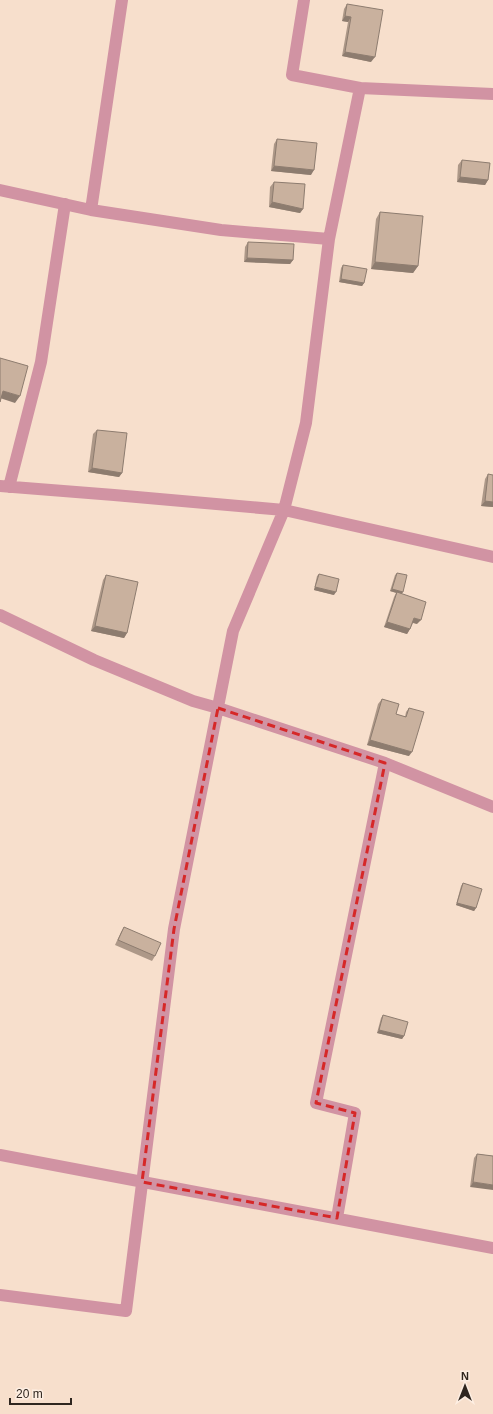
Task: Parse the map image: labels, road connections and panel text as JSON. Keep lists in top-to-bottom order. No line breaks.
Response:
{"scale_bar":"20 m","north":"top"}
